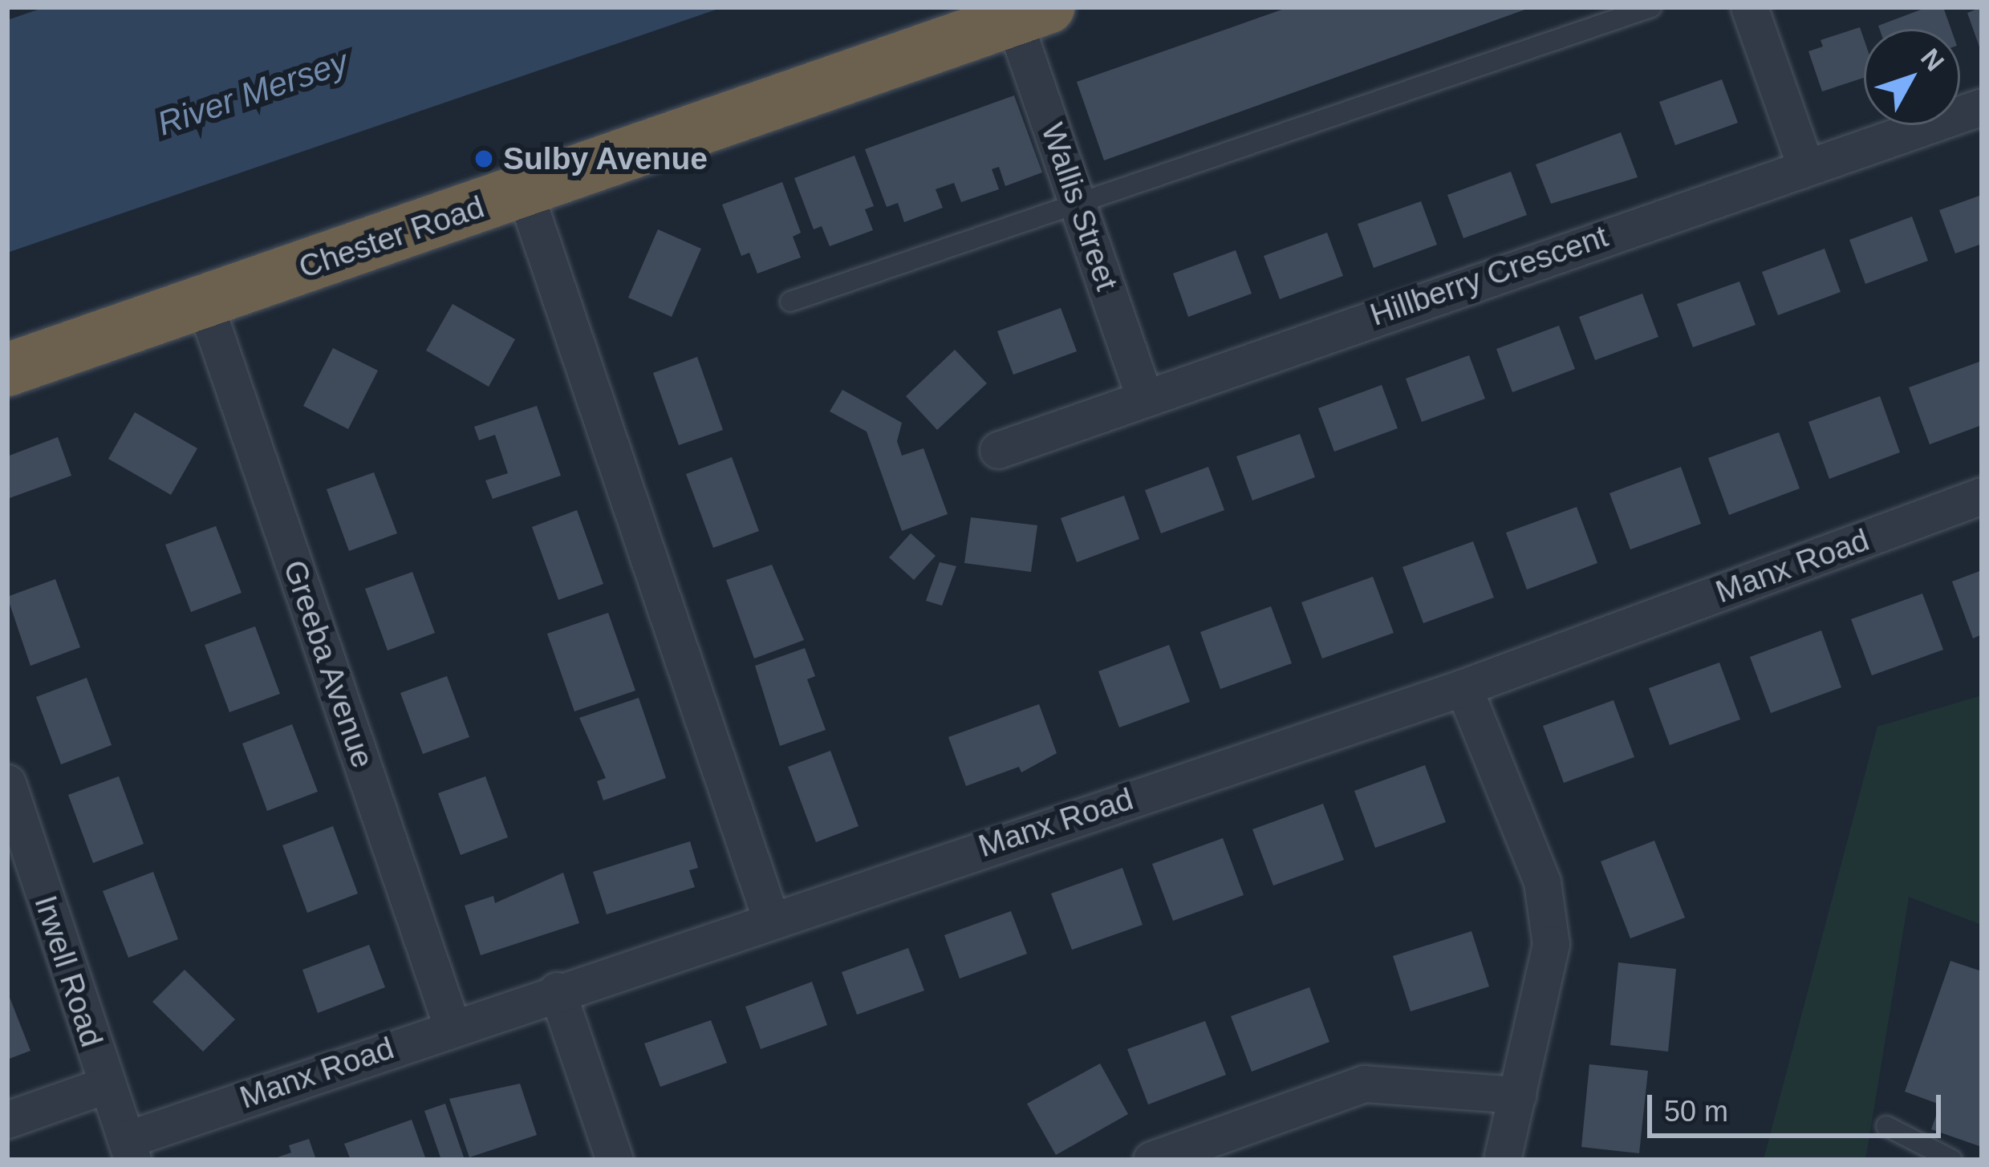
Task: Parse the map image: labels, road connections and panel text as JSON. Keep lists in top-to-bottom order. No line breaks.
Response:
{"streets":{"highway":["Chester Road"],"street":["Wallis Street","Hillberry Crescent","Manx Road","Greeba Avenue","Irwell Road"]},"crossings":[["Wallis Street","Chester Road"],["Wallis Street","Hillberry Crescent"],["Chester Road","Greeba Avenue"],["Manx Road","Greeba Avenue"],["Manx Road","Irwell Road"]],"water":["River Mersey"],"places":["Sulby Avenue"],"scale_bar":"50 m","north":"top right"}
